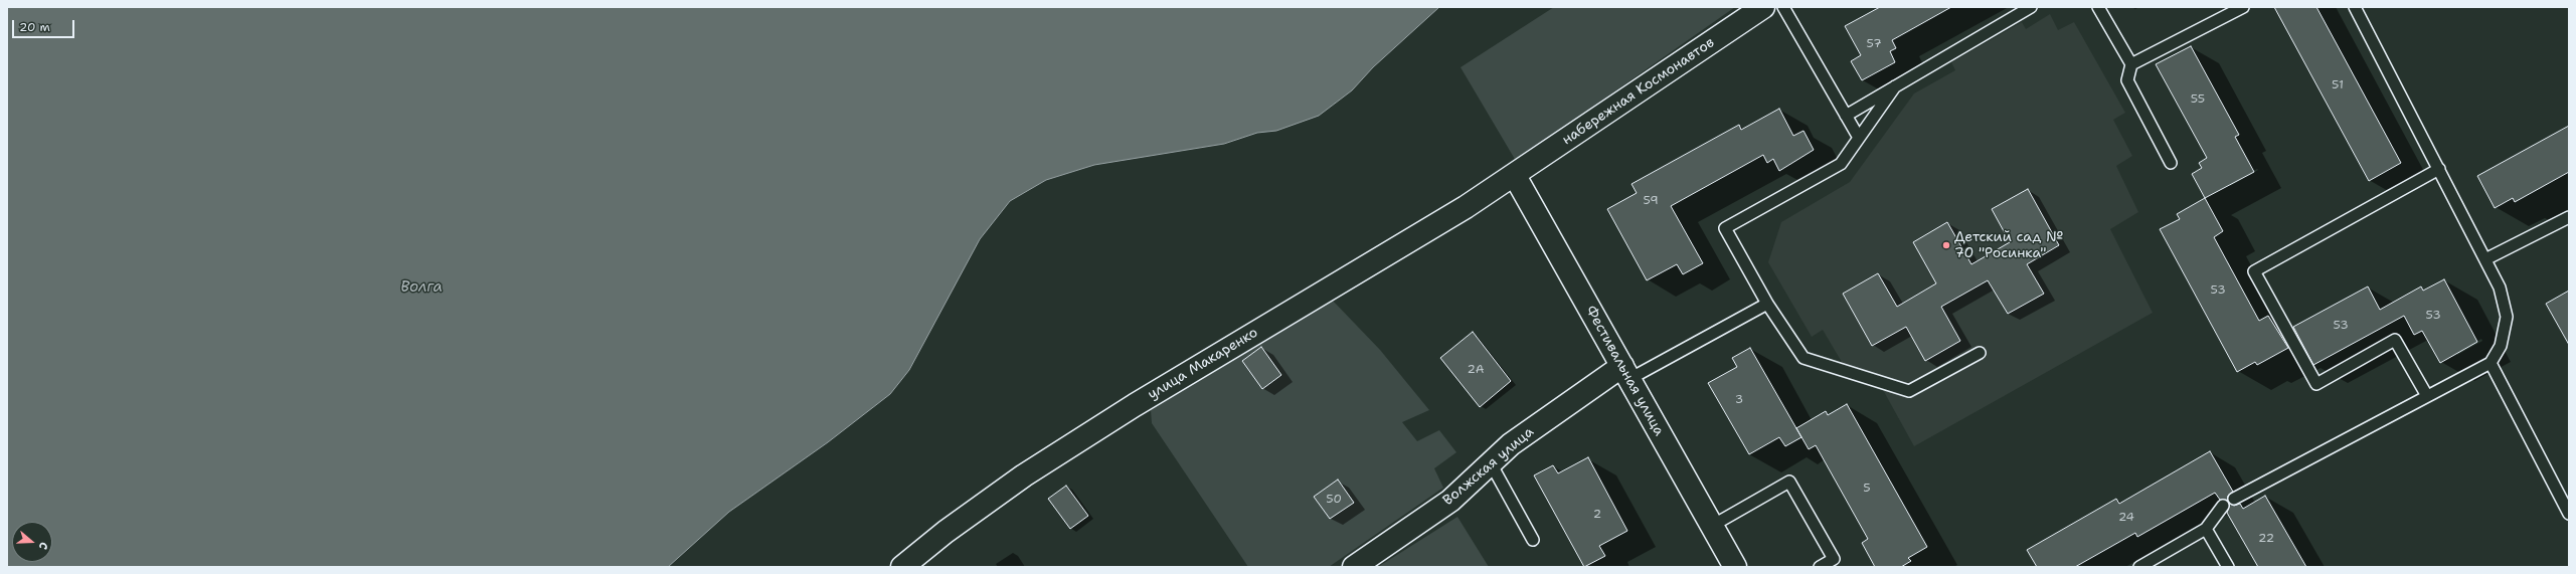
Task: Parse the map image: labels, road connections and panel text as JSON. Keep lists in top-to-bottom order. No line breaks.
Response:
{"streets":{"street":["набережная Космонавтов","улица Макаренко","Фестивальная улица","Волжская улица"]},"crossings":[["набережная Космонавтов","улица Макаренко"],["набережная Космонавтов","Фестивальная улица"],["улица Макаренко","Фестивальная улица"],["Фестивальная улица","Волжская улица"]],"water":["Волга"],"places":["Детский сад № 70 \"Росинка\""],"house_numbers":["57","51","55","59","53","53","53","2А","3","5","50","2","24","22"],"scale_bar":"20 m","north":"right"}
